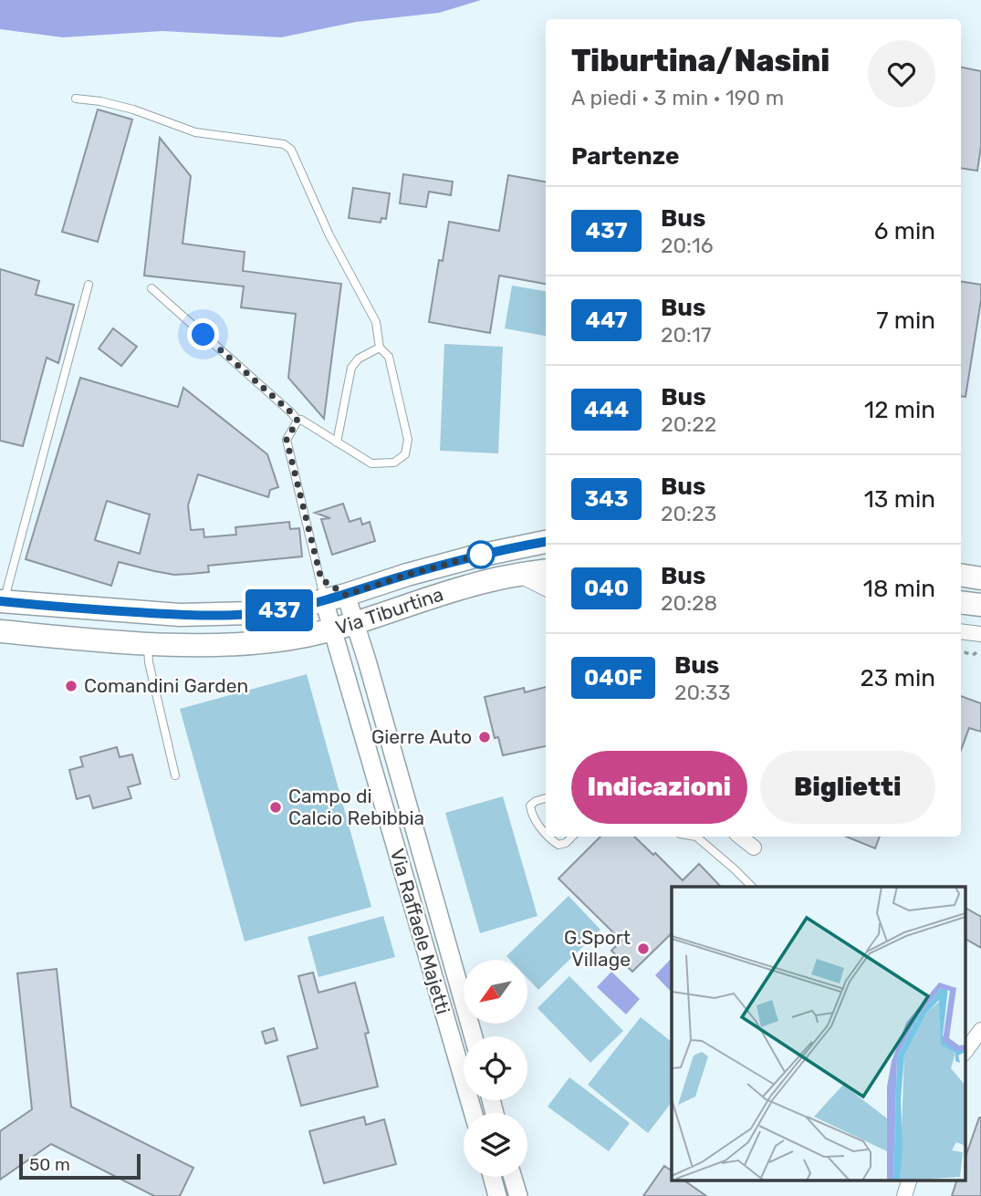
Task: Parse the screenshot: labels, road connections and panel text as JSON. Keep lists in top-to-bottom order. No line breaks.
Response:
{"streets":{"main road":["Via Tiburtina"],"street":["Via Raffaele Majetti"]},"crossings":[["Via Tiburtina","Via Raffaele Majetti"]],"places":["Comandini Garden","Gierre Auto","Campo di Calcio Rebibbia","G.Sport Village"],"lines":["bus line 437"],"scale_bar":"50 m","north":"bottom left","page":{"on_map":"437","heading":[["Tiburtina/Nasini","A piedi · 3 min · 190 m"],"Partenze"],"list":[{"mark":"437","name":"Bus","note":"20:16","value":"6 min"},{"mark":"447","name":"Bus","note":"20:17","value":"7 min"},{"mark":"444","name":"Bus","note":"20:22","value":"12 min"},{"mark":"343","name":"Bus","note":"20:23","value":"13 min"},{"mark":"040","name":"Bus","note":"20:28","value":"18 min"},{"mark":"040F","name":"Bus","note":"20:33","value":"23 min"}],"buttons":["Indicazioni","Biglietti"],"scale":"50 m"}}
